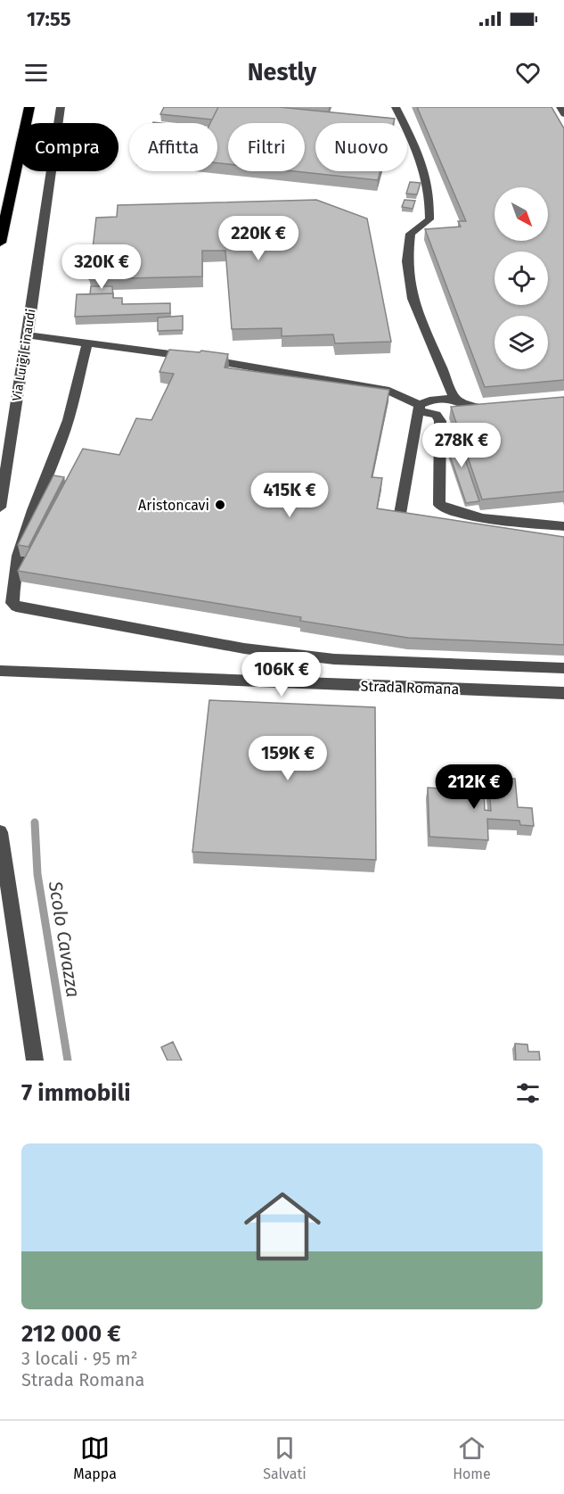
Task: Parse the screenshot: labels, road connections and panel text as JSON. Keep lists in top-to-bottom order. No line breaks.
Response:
{"streets":{"street":["Via Luigi Einaudi","Strada Romana"]},"water":["Scolo Cavazza"],"places":["Aristoncavi"],"north":"bottom right","page":{"status":"17:55","header":"Nestly","chip":["Compra","Affitta","Filtri","Nuovo"],"price":["220K €","320K €","278K €","415K €","106K €","159K €","212K €"],"heading":"7 immobili","list":[{"name":"212 000 €","note":"3 locali · 95 m² · Strada Romana"}],"tabs":["Mappa","Salvati","Home"]}}
